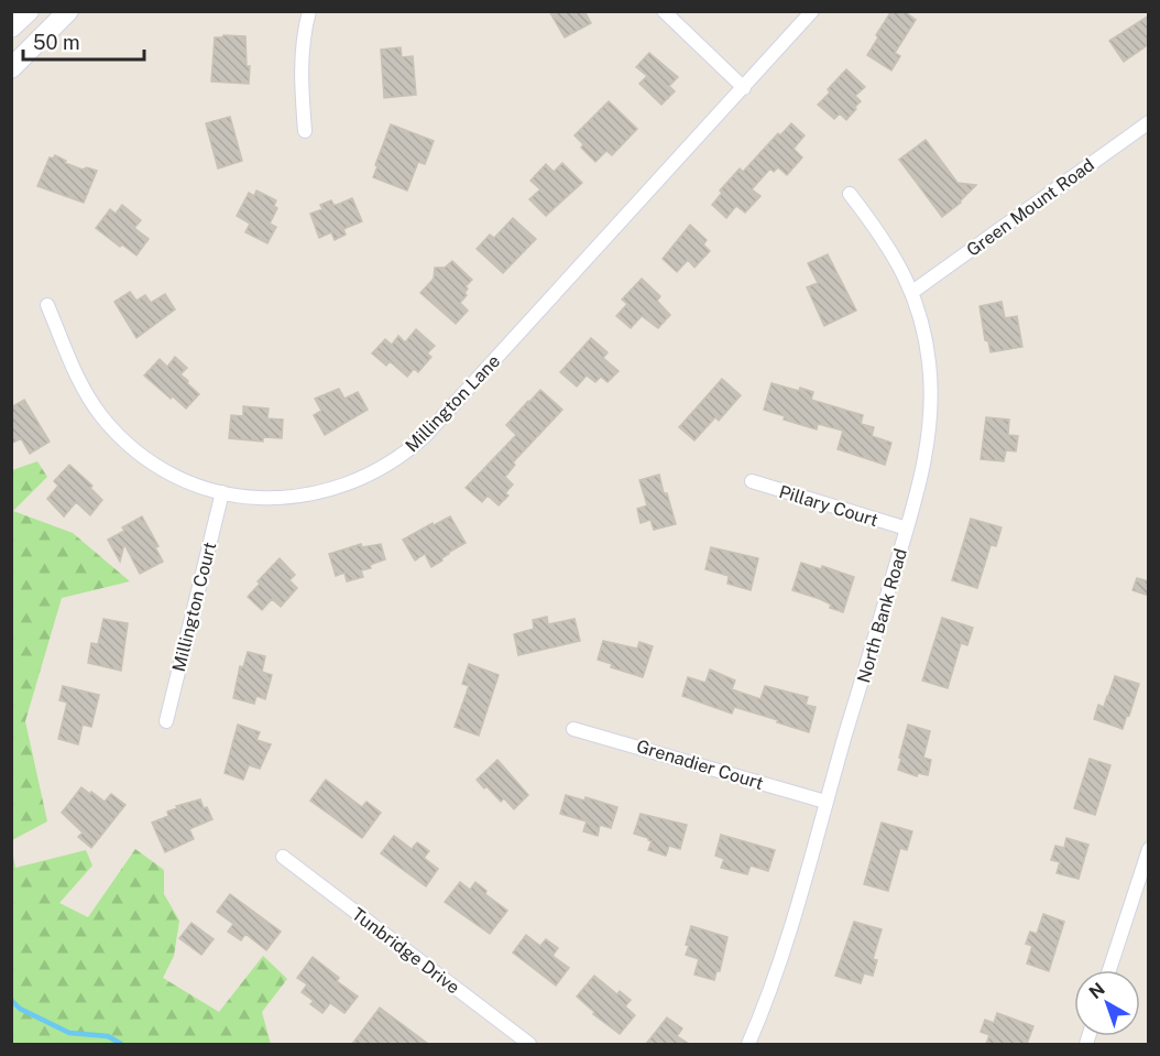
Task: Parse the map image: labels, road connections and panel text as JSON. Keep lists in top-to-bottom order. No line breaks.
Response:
{"streets":{"street":["Green Mount Road","Millington Lane","Pillary Court","Millington Court","North Bank Road","Grenadier Court","Tunbridge Drive"]},"crossings":[["Green Mount Road","North Bank Road"],["Millington Lane","Millington Court"],["Pillary Court","North Bank Road"],["North Bank Road","Grenadier Court"]],"scale_bar":"50 m","north":"top left"}
